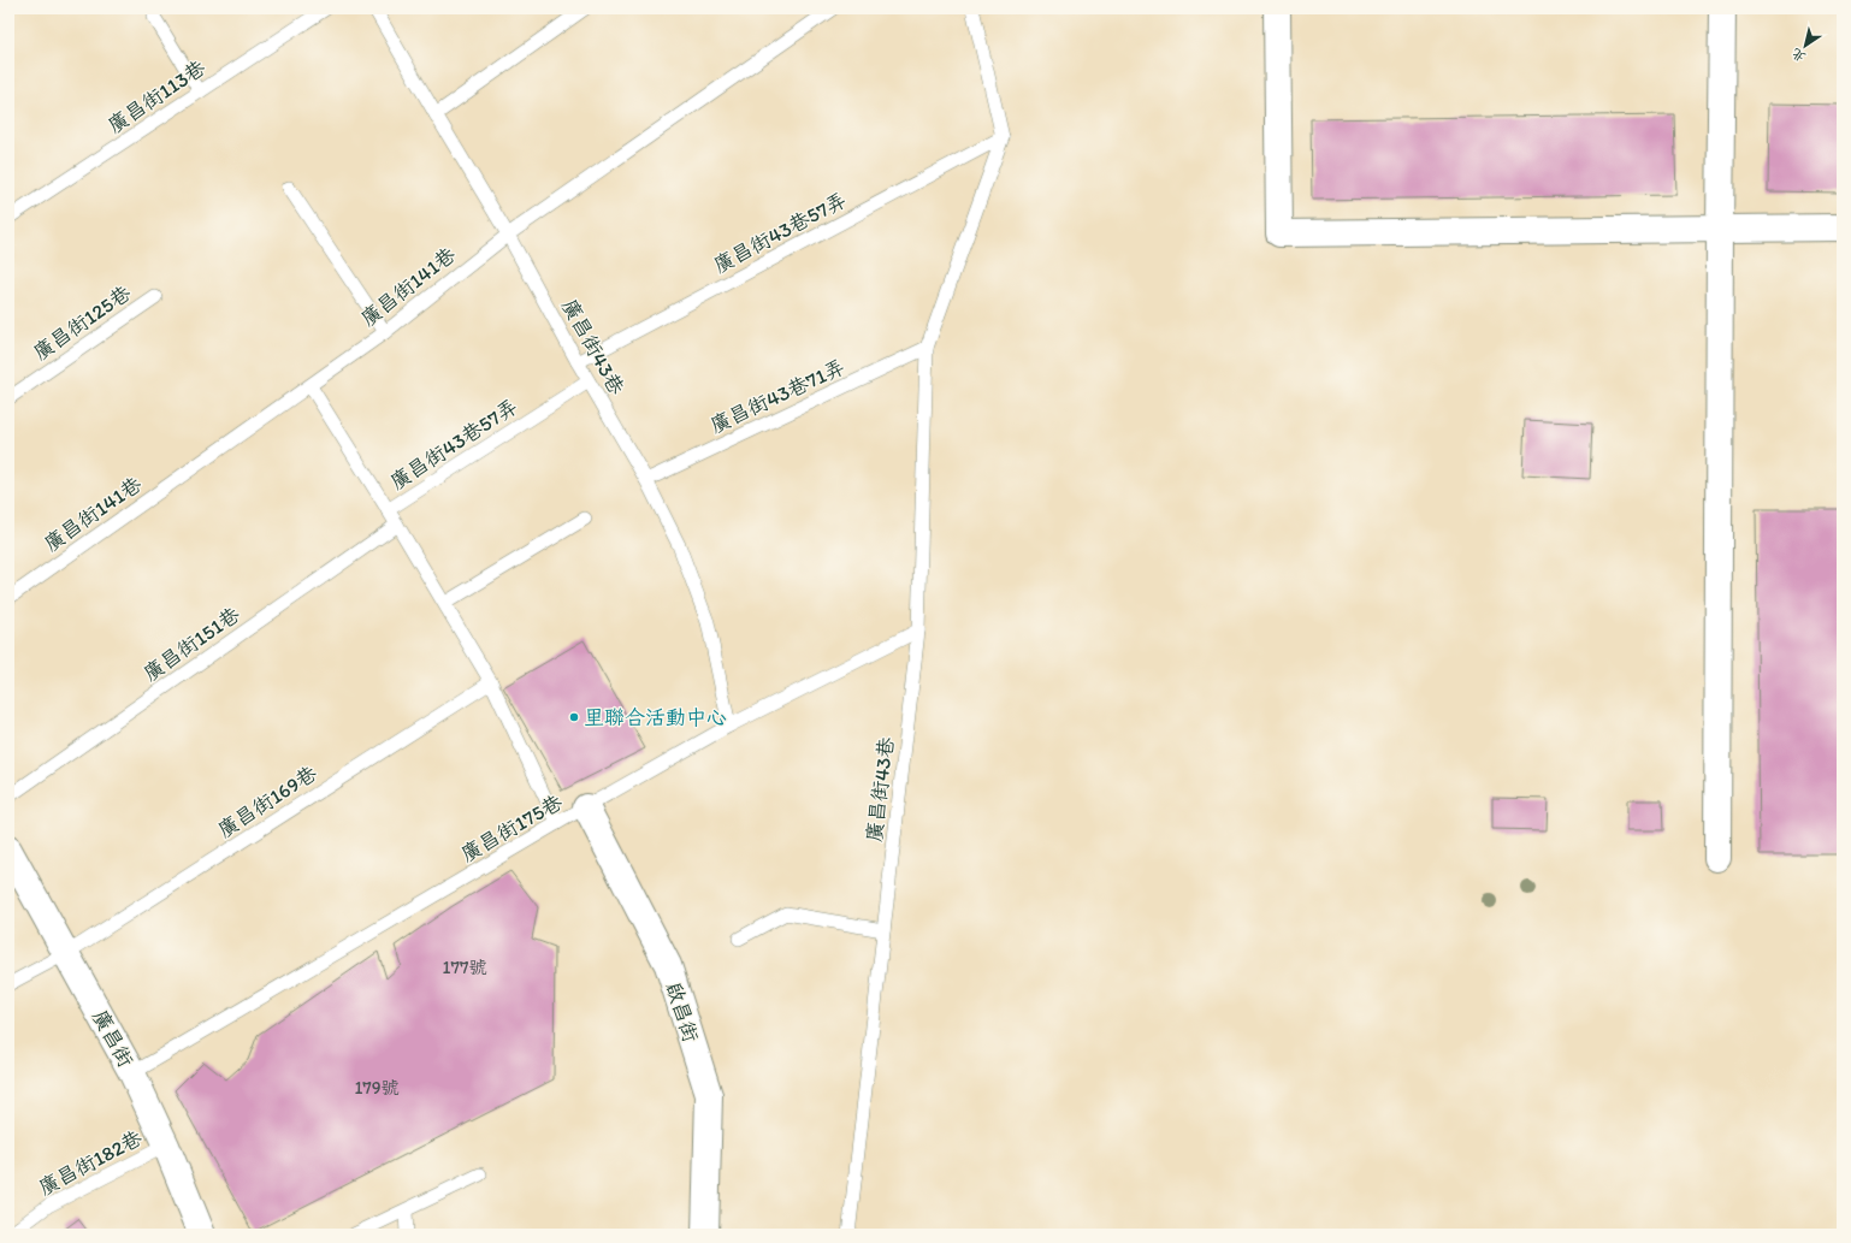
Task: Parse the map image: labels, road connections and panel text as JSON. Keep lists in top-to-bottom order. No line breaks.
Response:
{"streets":{"street":["啟昌街","廣昌街"],"lane":["廣昌街113巷","廣昌街43巷57弄","廣昌街141巷","廣昌街125巷","廣昌街43巷","廣昌街43巷71弄","廣昌街151巷","廣昌街169巷","廣昌街175巷","廣昌街182巷"]},"crossings":[["廣昌街43巷57弄","廣昌街43巷"],["廣昌街141巷","廣昌街43巷"],["廣昌街43巷","廣昌街43巷71弄"],["廣昌街43巷","廣昌街175巷"],["廣昌街169巷","廣昌街"],["廣昌街175巷","啟昌街"],["廣昌街175巷","廣昌街"],["廣昌街","廣昌街182巷"]],"places":["里聯合活動中心"],"house_numbers":["177號","179號"],"north":"bottom left"}
